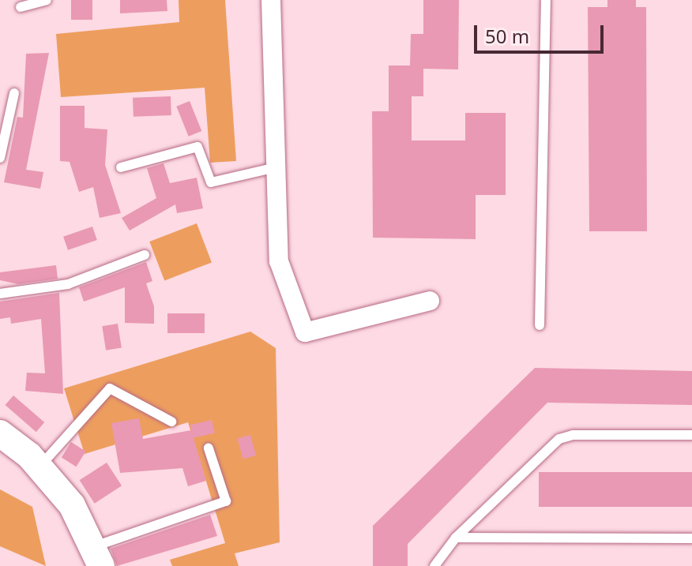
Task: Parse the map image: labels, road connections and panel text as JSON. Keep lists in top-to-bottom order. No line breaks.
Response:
{"scale_bar":"50 m"}
